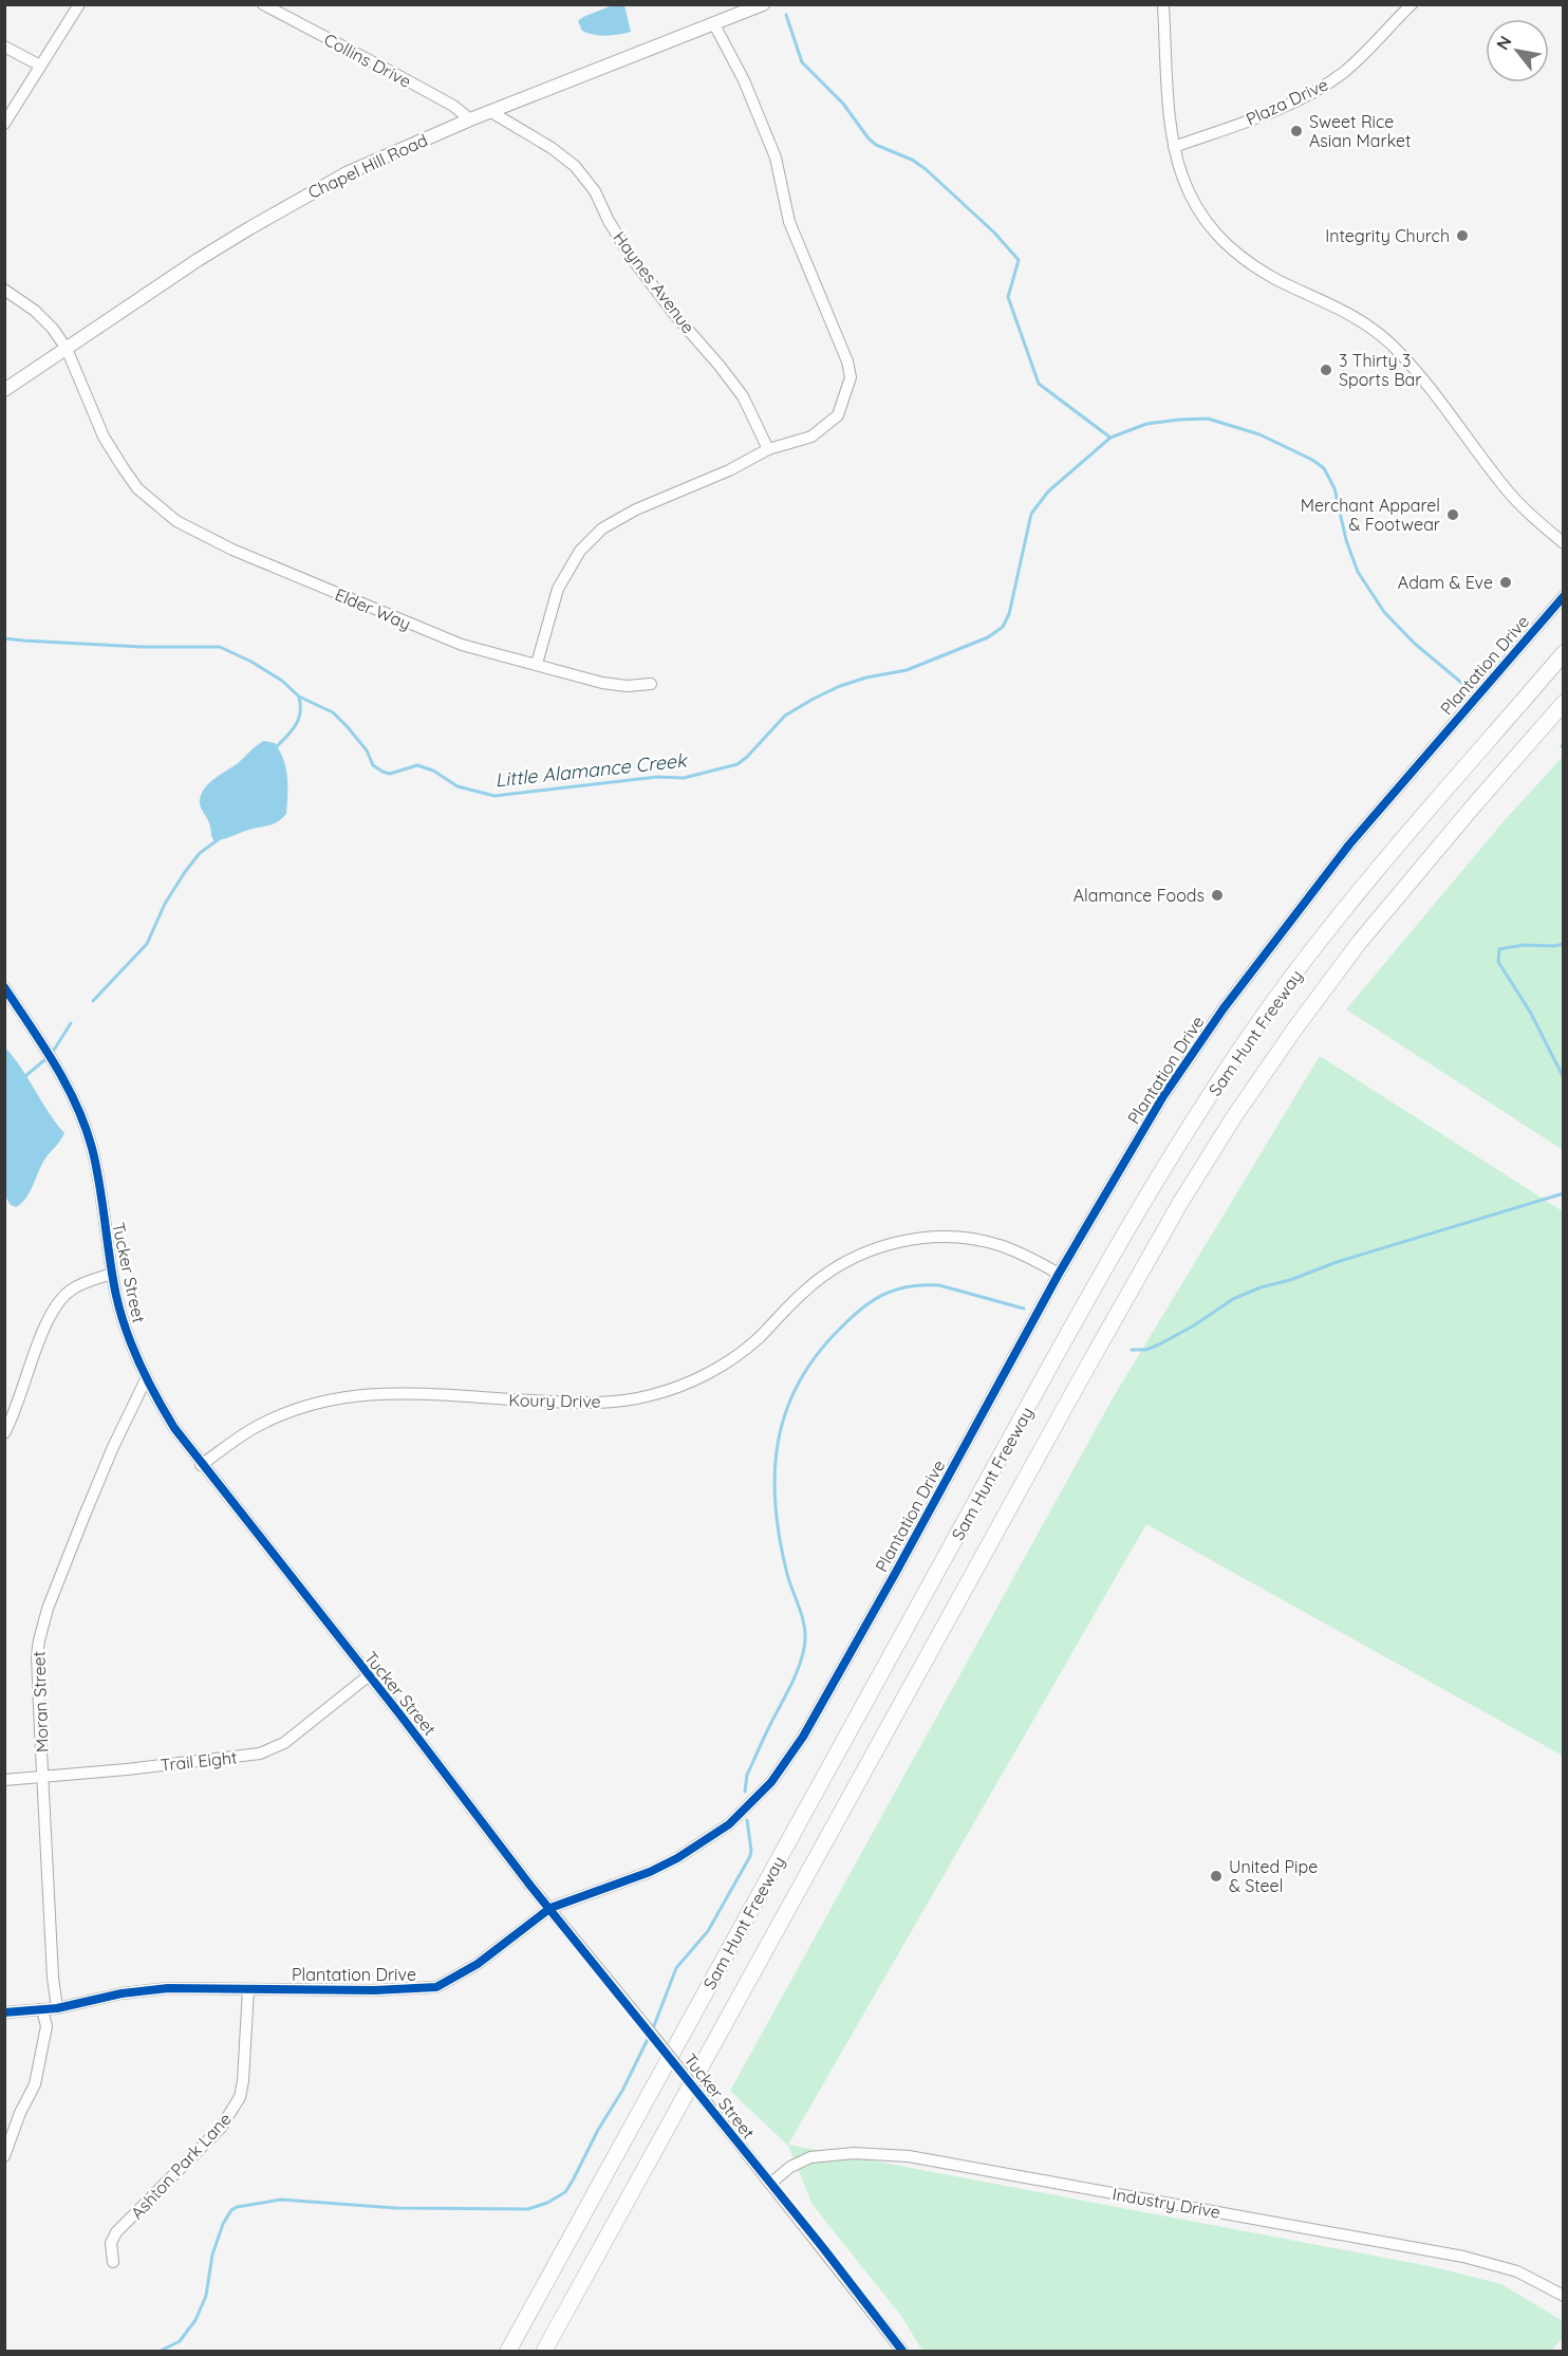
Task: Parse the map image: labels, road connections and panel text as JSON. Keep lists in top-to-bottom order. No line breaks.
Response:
{"streets":{"highway":["Sam Hunt Freeway"],"main road":["Chapel Hill Road"],"street":["Collins Drive","Plaza Drive","Haynes Avenue","Elder Way","Plantation Drive","Tucker Street","Koury Drive","Moran Street","Trail Eight","Ashton Park Lane","Industry Drive"]},"crossings":[["Collins Drive","Chapel Hill Road"],["Chapel Hill Road","Haynes Avenue"],["Chapel Hill Road","Elder Way"],["Plantation Drive","Tucker Street"],["Plantation Drive","Koury Drive"],["Plantation Drive","Moran Street"],["Plantation Drive","Ashton Park Lane"],["Tucker Street","Koury Drive"],["Tucker Street","Moran Street"],["Tucker Street","Trail Eight"],["Tucker Street","Industry Drive"],["Moran Street","Trail Eight"]],"water":["Little Alamance Creek"],"places":["Sweet Rice Asian Market","Integrity Church","3 Thirty 3 Sports Bar","Merchant Apparel & Footwear","Adam & Eve","Alamance Foods","United Pipe & Steel"],"north":"top left"}
